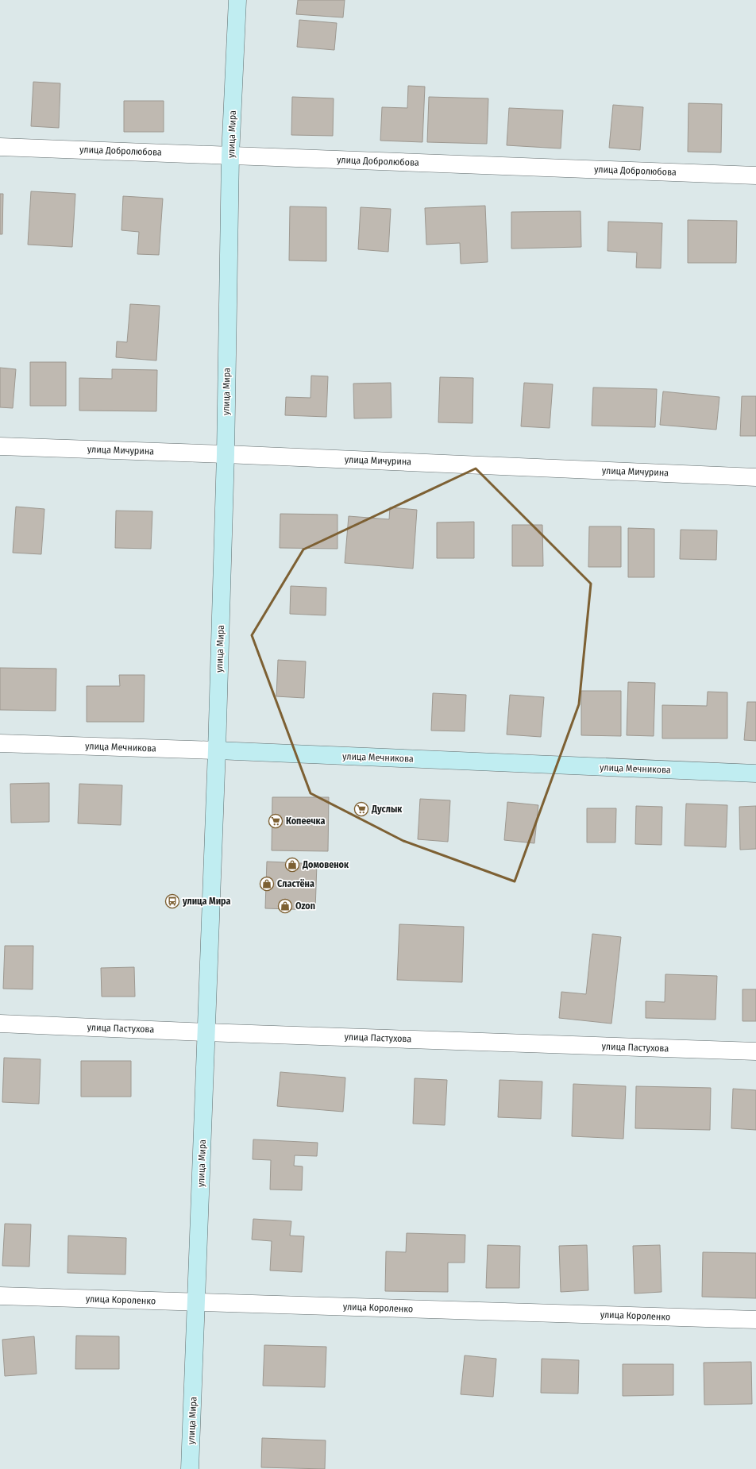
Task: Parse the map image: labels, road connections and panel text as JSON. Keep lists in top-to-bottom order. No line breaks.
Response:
{"streets":{"main road":["улица Мира","улица Мечникова"],"street":["улица Добролюбова","улица Мичурина","улица Пастухова","улица Короленко"]},"crossings":[["улица Мира","улица Добролюбова"],["улица Мира","улица Мичурина"],["улица Мира","улица Мечникова"],["улица Мира","улица Пастухова"],["улица Мира","улица Короленко"]],"places":{"supermarket":["Дуслык","Копеечка"],"shop":["Домовенок","Сластёна","Ozon"],"bus stop":["улица Мира"]}}
